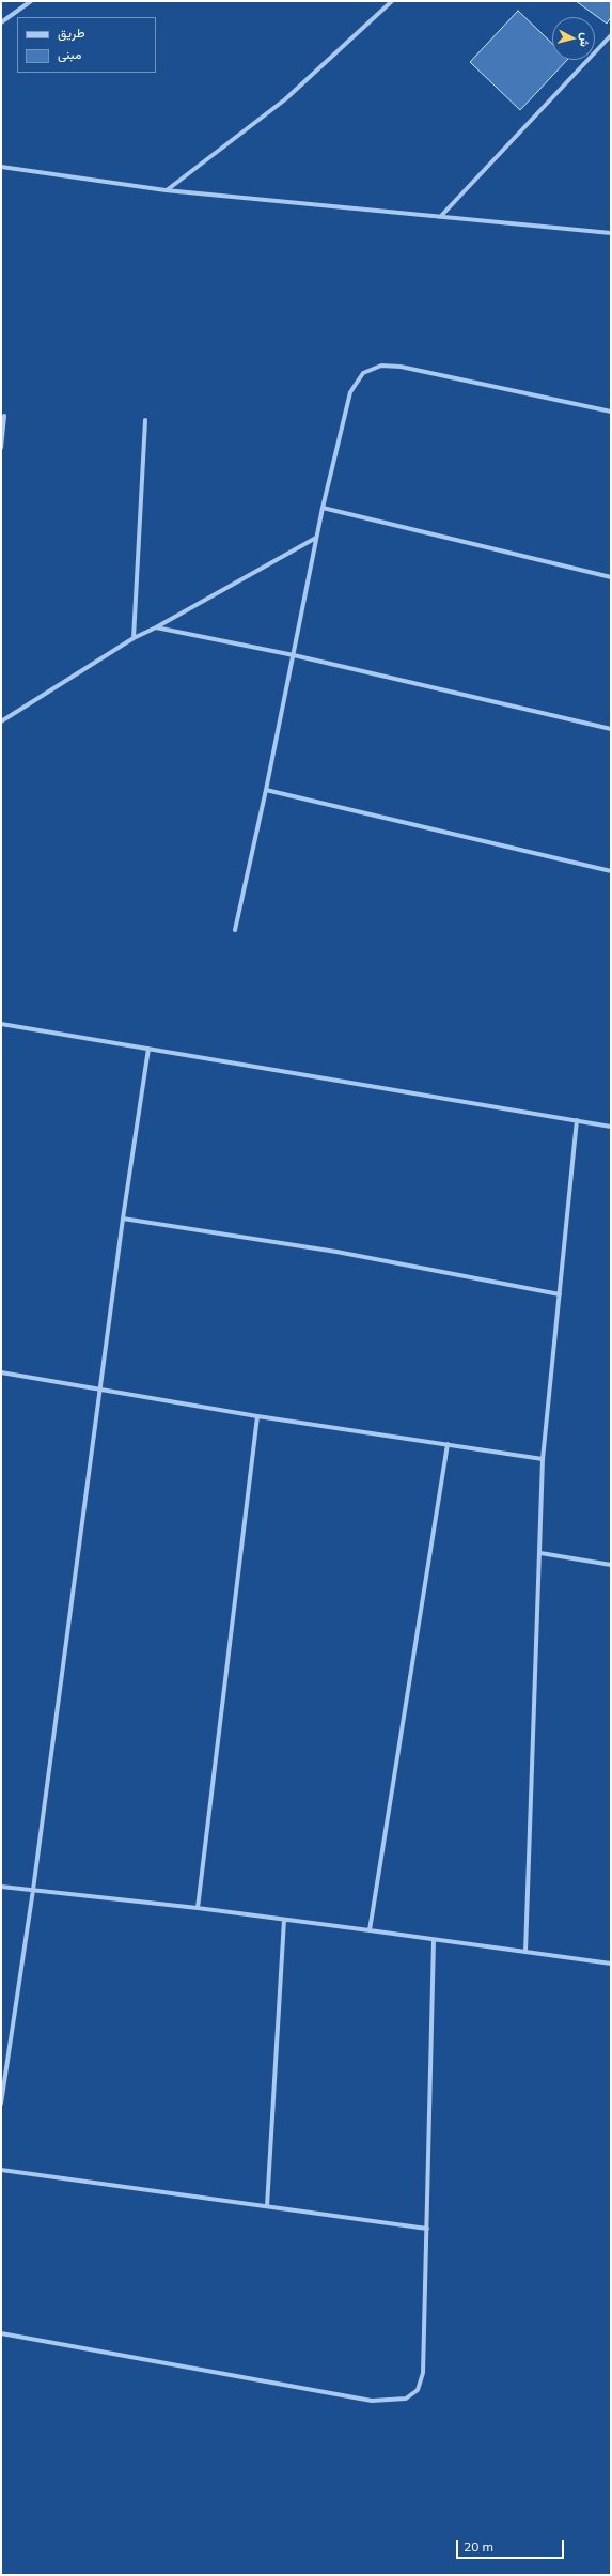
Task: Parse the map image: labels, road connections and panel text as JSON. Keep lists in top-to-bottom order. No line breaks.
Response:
{"legend":["طريق","مبنى"],"scale_bar":"20 m","north":"right"}
